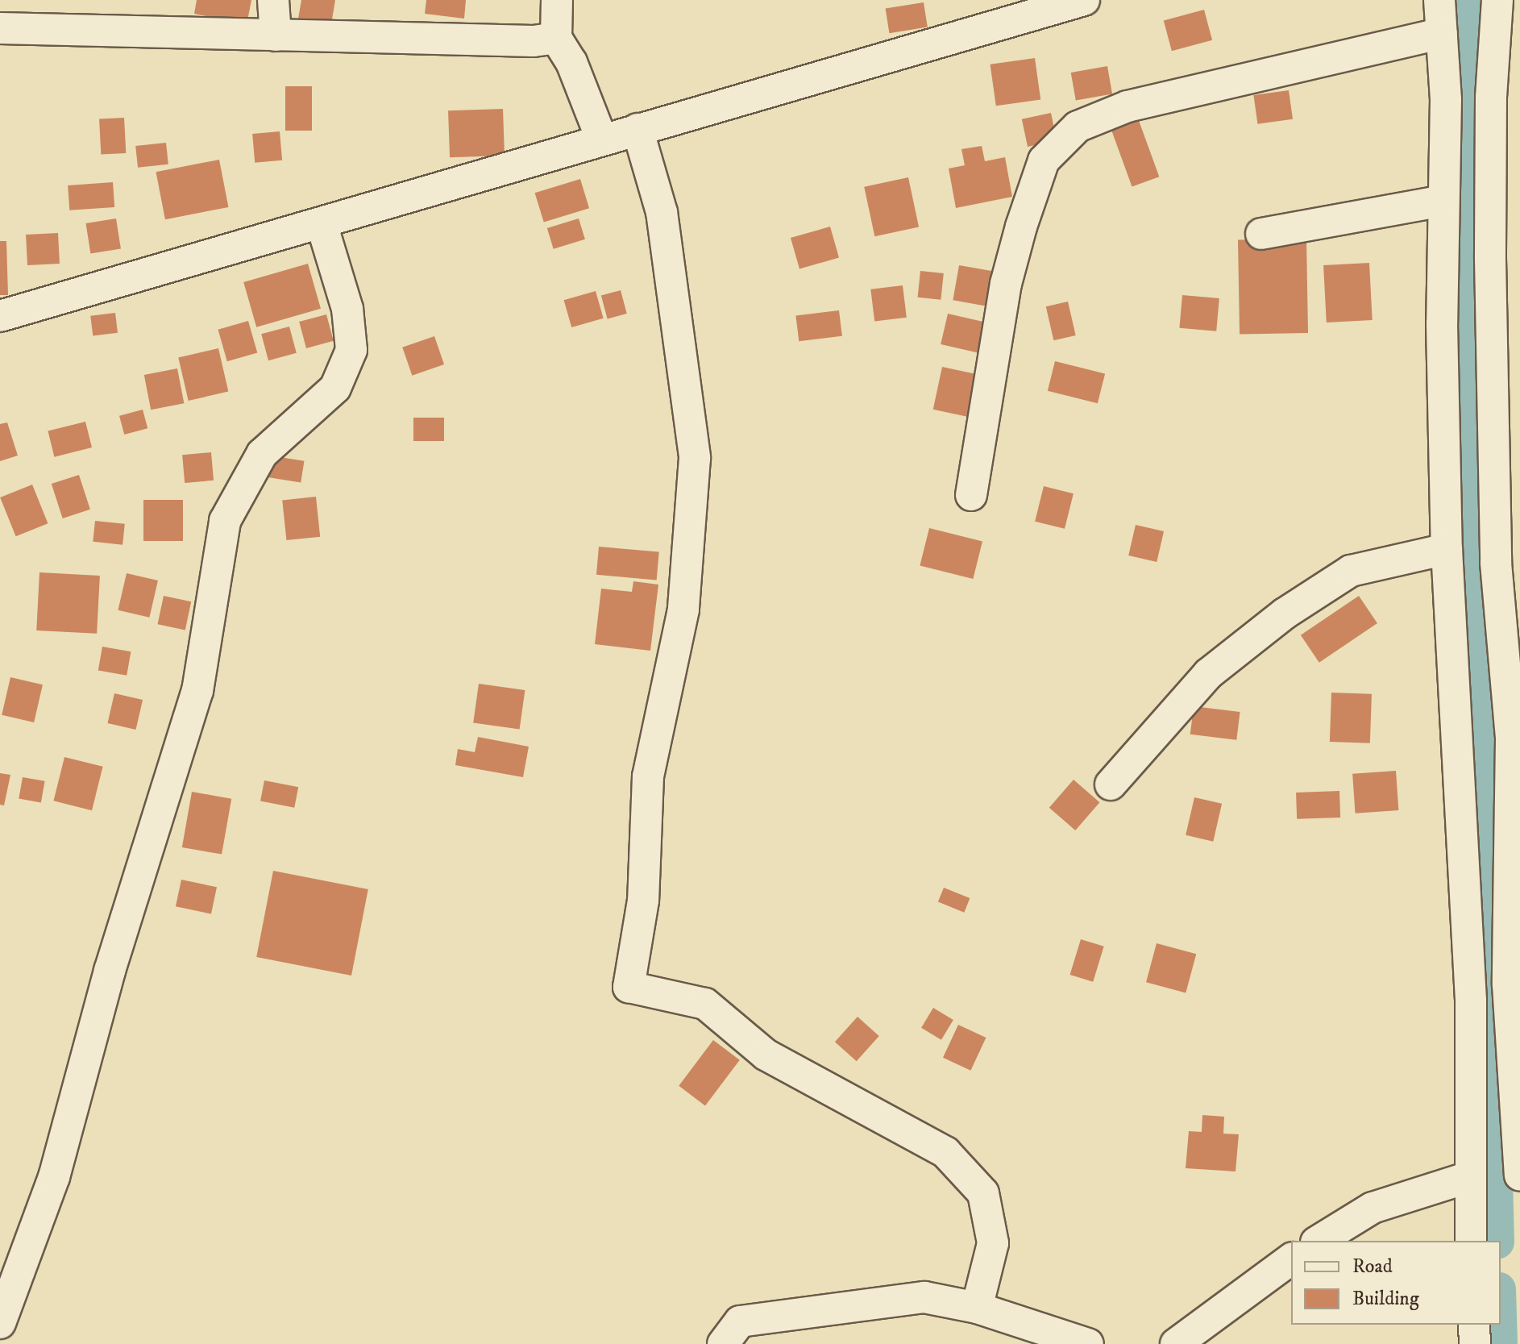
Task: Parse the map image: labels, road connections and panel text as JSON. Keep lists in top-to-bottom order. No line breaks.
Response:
{"legend":["Road","Building"]}
